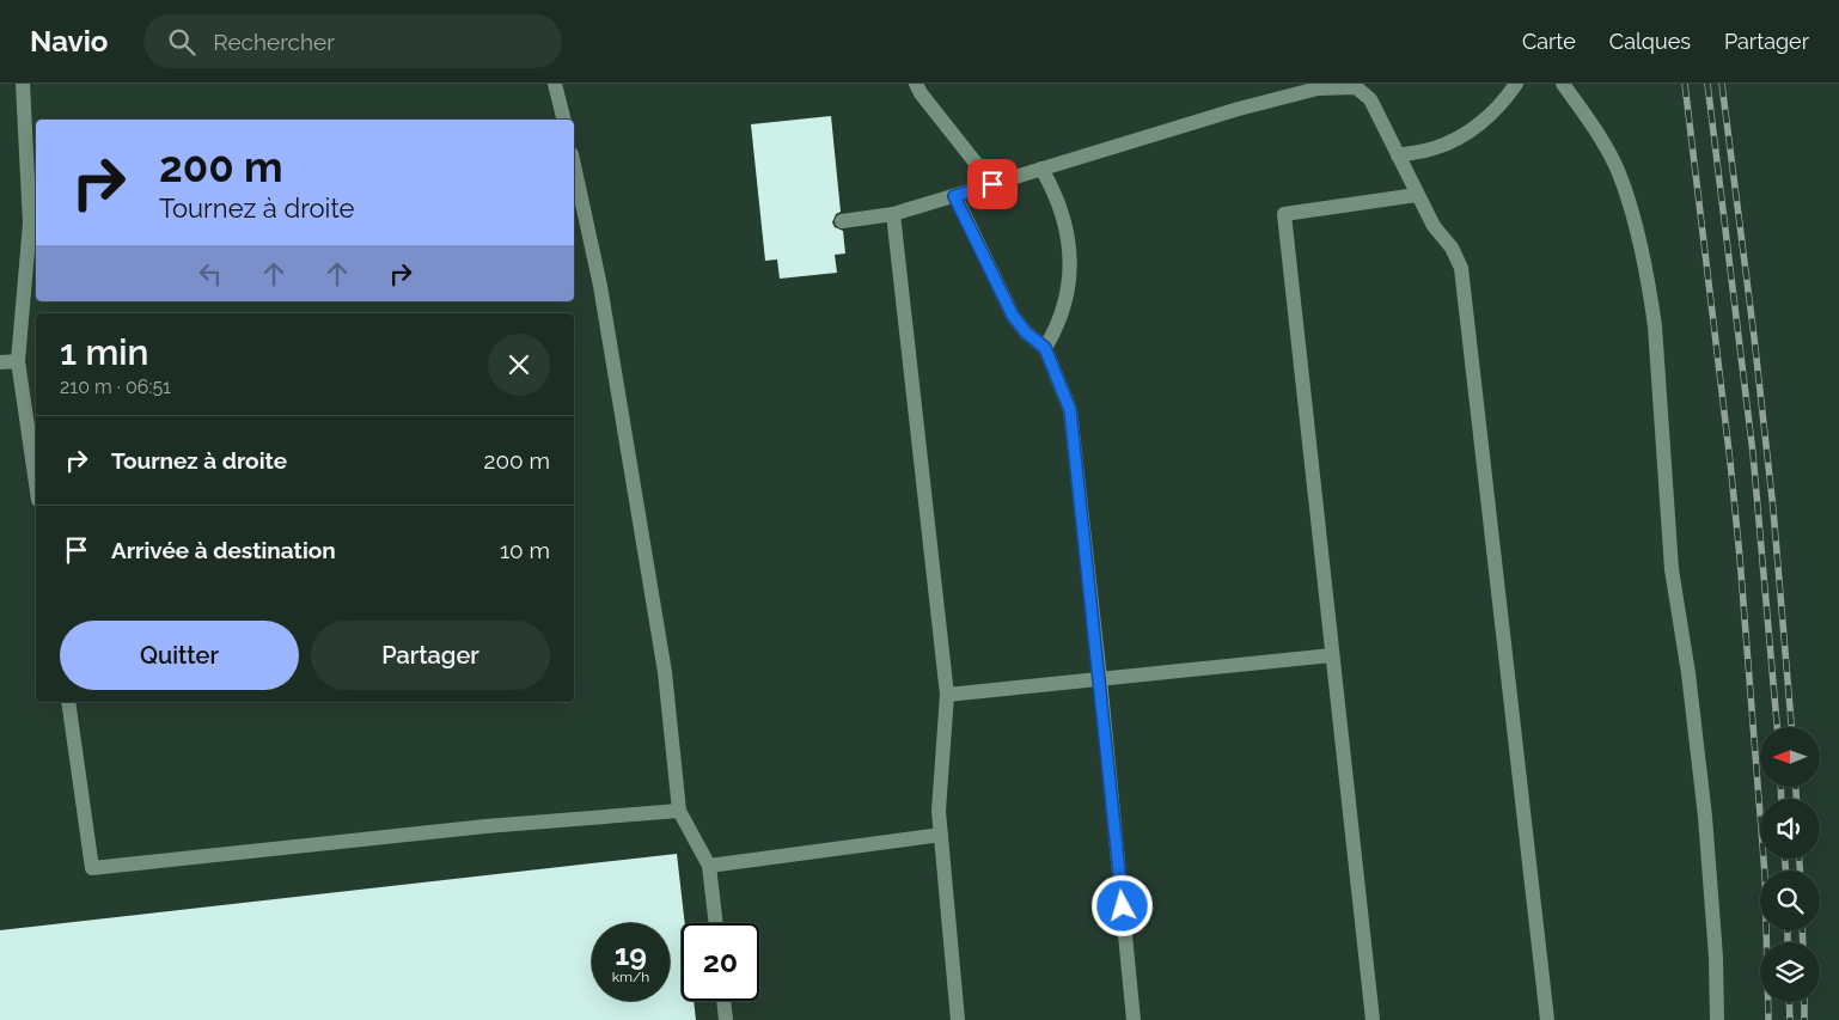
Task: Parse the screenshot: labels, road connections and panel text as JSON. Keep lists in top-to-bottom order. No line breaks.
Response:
{"north":"left","page":{"header":"Navio","search":"Rechercher","nav":["Carte","Calques","Partager"],"turn":["200 m","Tournez à droite"],"heading":["1 min","210 m · 06:51"],"list":[{"name":"Tournez à droite","value":"200 m"},{"name":"Arrivée à destination","value":"10 m"}],"buttons":["Quitter","Partager"],"speed":"19 km/h","limit":"20"}}
